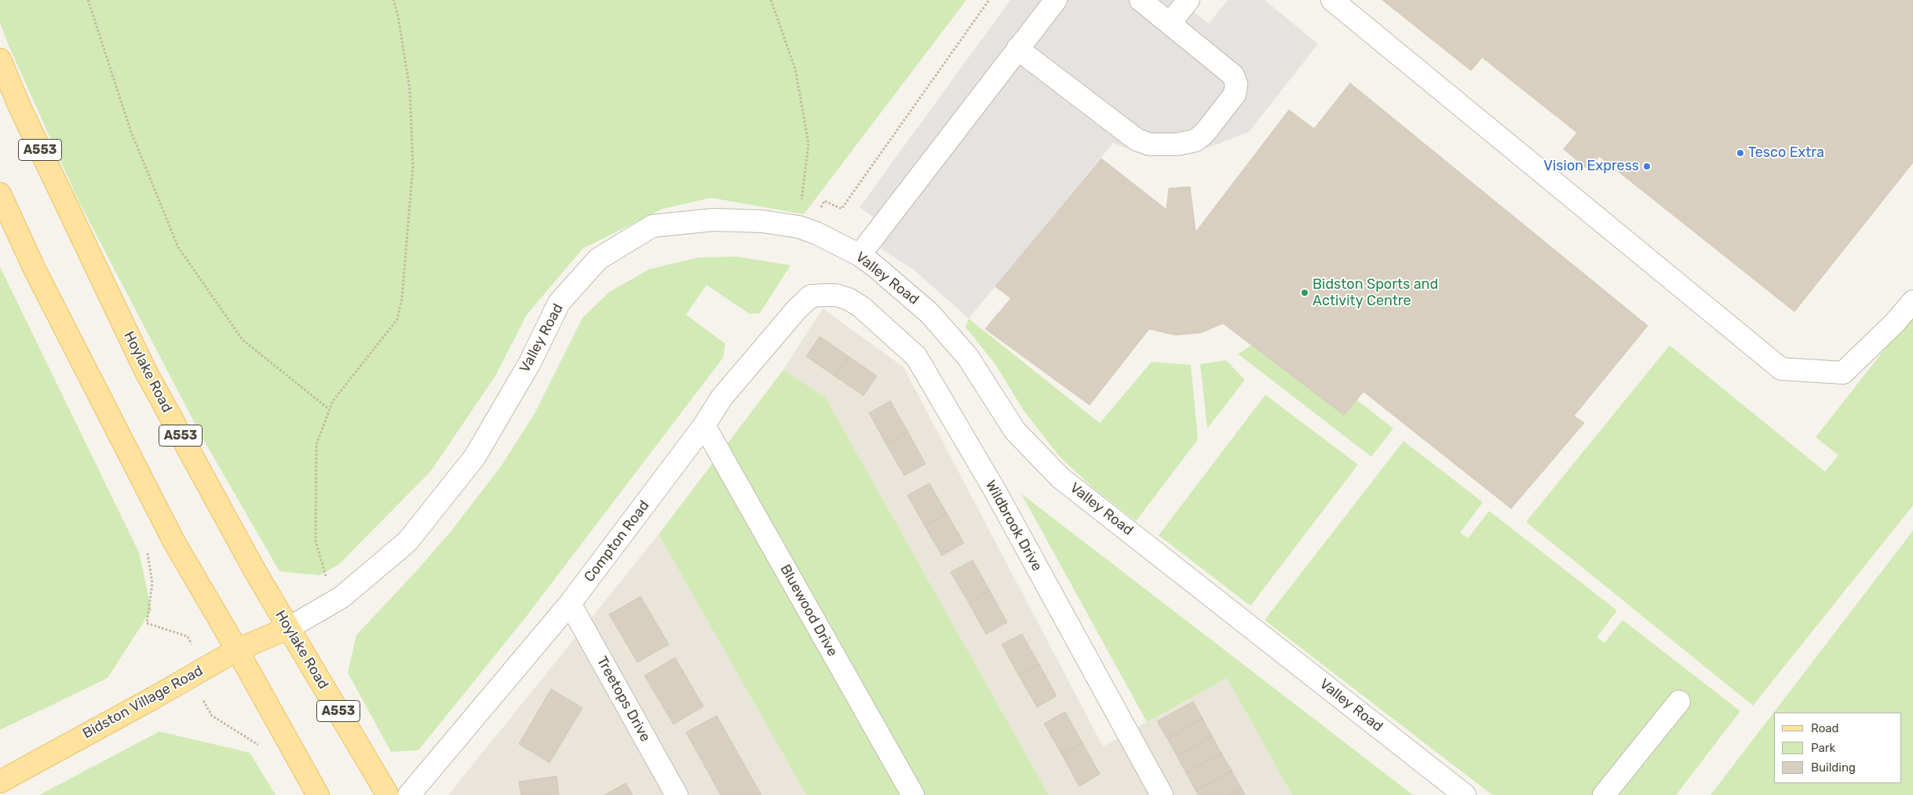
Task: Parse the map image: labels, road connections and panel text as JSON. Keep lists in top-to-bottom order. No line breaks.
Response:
{"streets":{"main road":["A553","Hoylake Road","Bidston Village Road"],"street":["Valley Road","Wildbrook Drive","Compton Road","Bluewood Drive","Treetops Drive"]},"crossings":[["Valley Road","Hoylake Road"],["Valley Road","Bidston Village Road"],["Hoylake Road","Bidston Village Road"],["Wildbrook Drive","Compton Road"],["Compton Road","Bluewood Drive"],["Compton Road","Treetops Drive"]],"places":["Tesco Extra","Vision Express","Bidston Sports and Activity Centre"],"legend":["Road","Park","Building"]}
